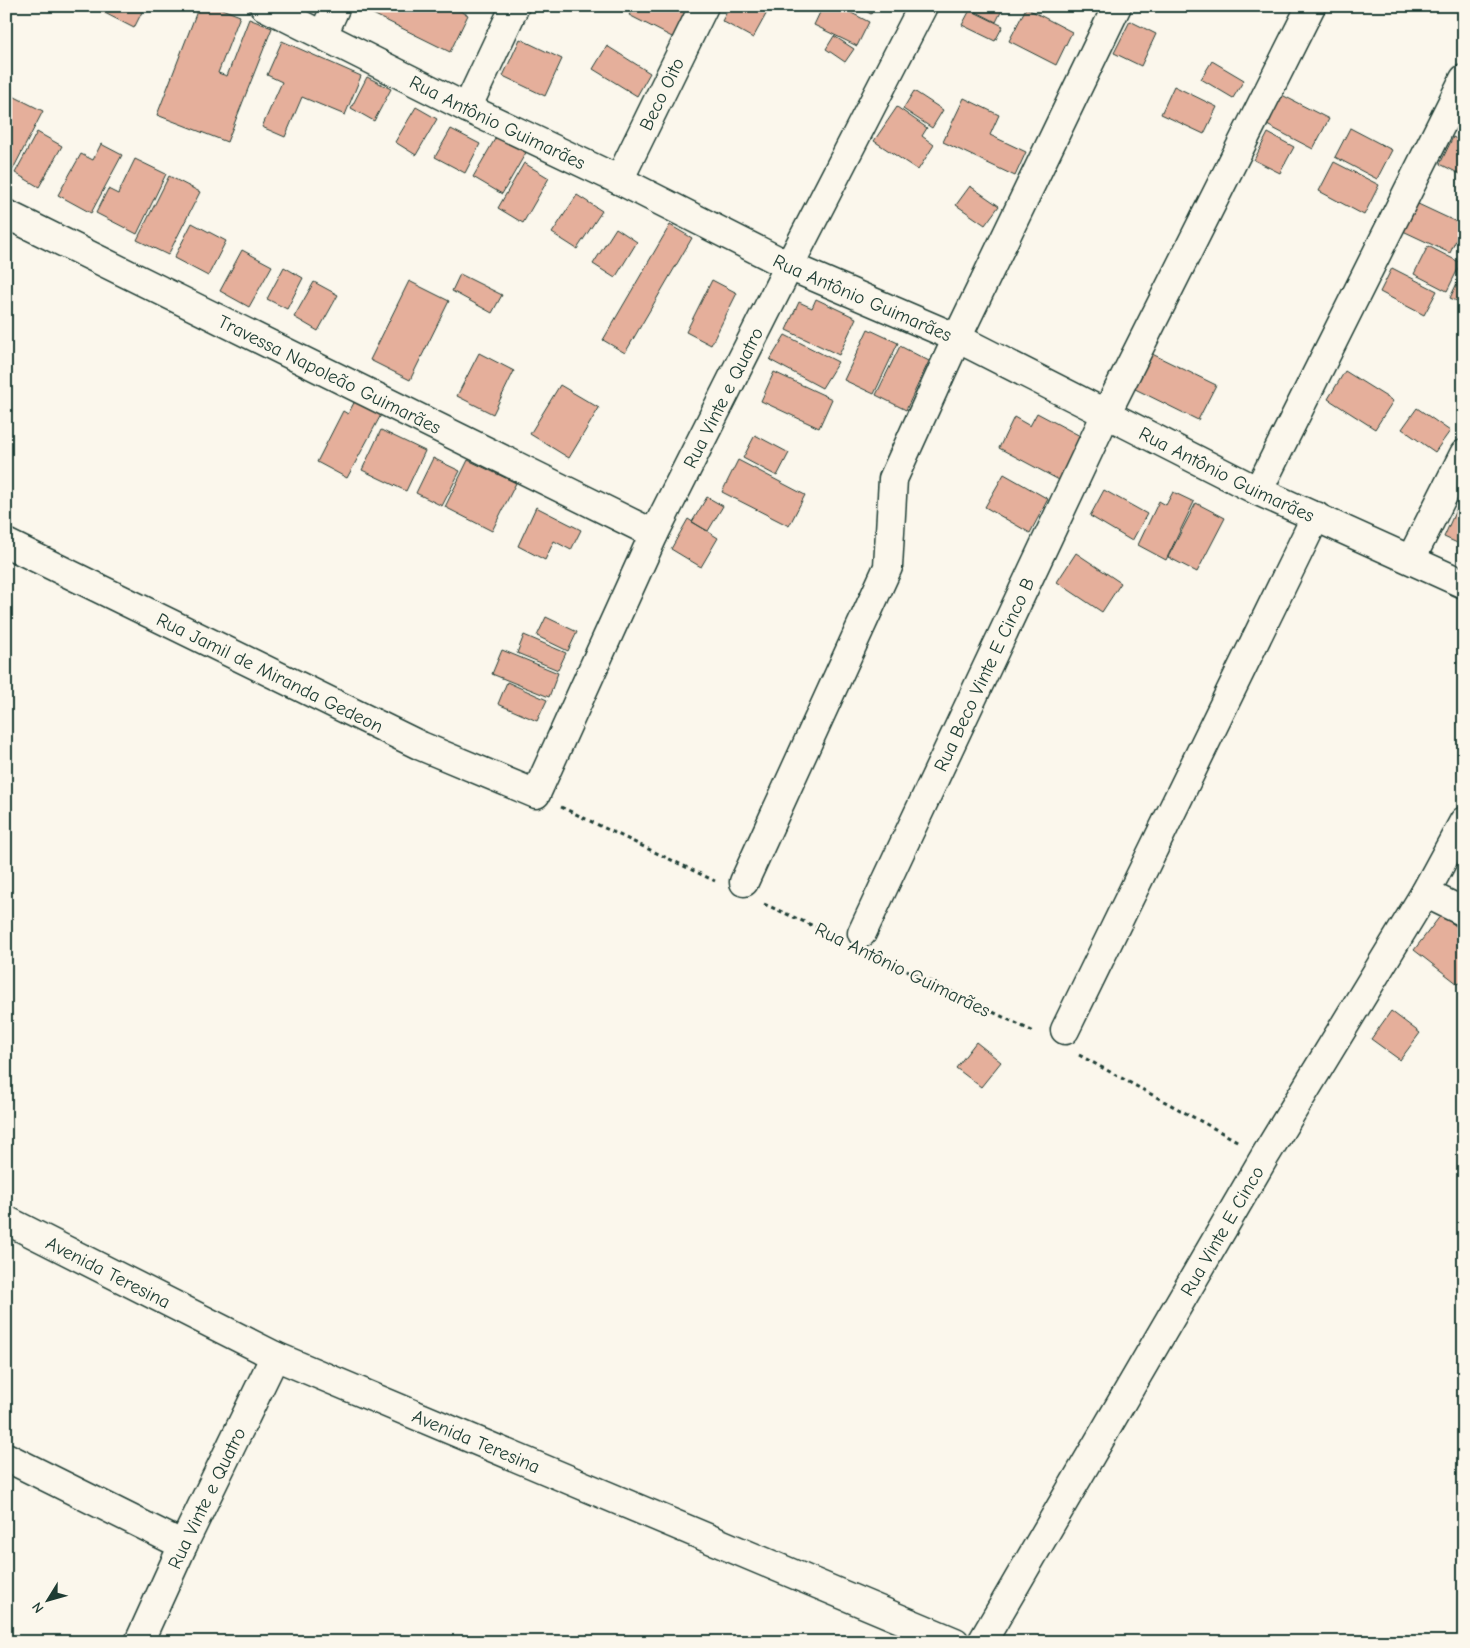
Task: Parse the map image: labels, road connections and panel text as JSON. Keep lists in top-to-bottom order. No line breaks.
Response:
{"streets":{"street":["Beco Oito","Rua Antônio Guimarães","Travessa Napoleão Guimarães","Rua Vinte e Quatro","Rua Jamil de Miranda Gedeon","Rua Beco Vinte E Cinco B","Rua Vinte E Cinco","Avenida Teresina"]},"crossings":[["Beco Oito","Rua Antônio Guimarães"],["Rua Antônio Guimarães","Rua Vinte e Quatro"],["Rua Antônio Guimarães","Rua Jamil de Miranda Gedeon"],["Rua Antônio Guimarães","Rua Beco Vinte E Cinco B"],["Travessa Napoleão Guimarães","Rua Vinte e Quatro"],["Rua Vinte e Quatro","Rua Jamil de Miranda Gedeon"],["Rua Vinte e Quatro","Avenida Teresina"]],"north":"bottom left"}
